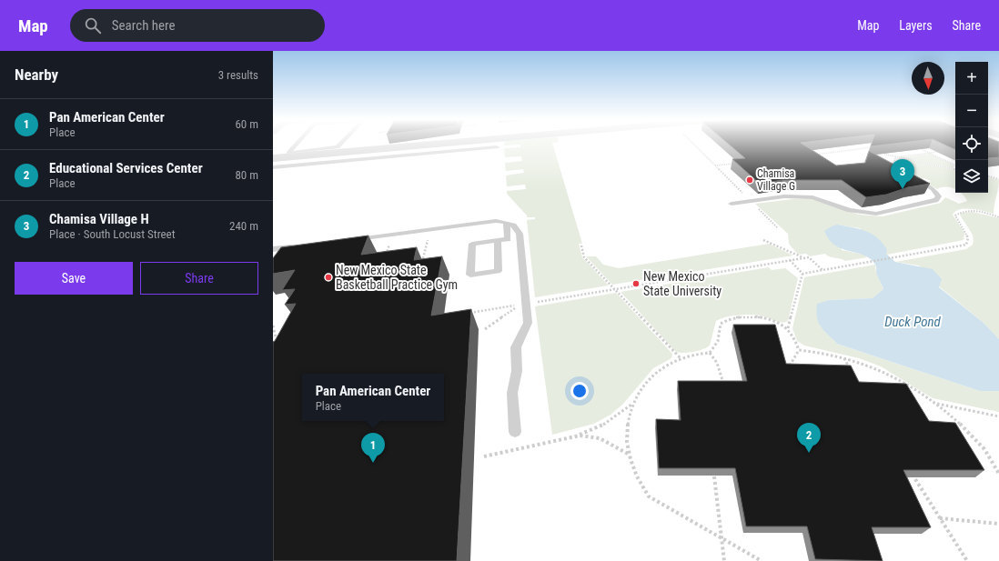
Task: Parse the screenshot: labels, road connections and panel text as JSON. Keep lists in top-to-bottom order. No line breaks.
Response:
{"water":["Duck Pond"],"places":["Chamisa Village G","New Mexico State Basketball Practice Gym","New Mexico State University"],"north":"bottom","page":{"header":"Map","search":"Search here","nav":["Map","Layers","Share"],"heading":["Nearby","3 results"],"map_buttons":["+","−"],"list":[{"mark":"1","name":"Pan American Center","note":"Place","value":"60 m"},{"mark":"2","name":"Educational Services Center","note":"Place","value":"80 m"},{"mark":"3","name":"Chamisa Village H","note":"Place · South Locust Street","value":"240 m"}],"pins":["3","2","1"],"buttons":["Save","Share"],"popup":["Pan American Center","Place"]}}
